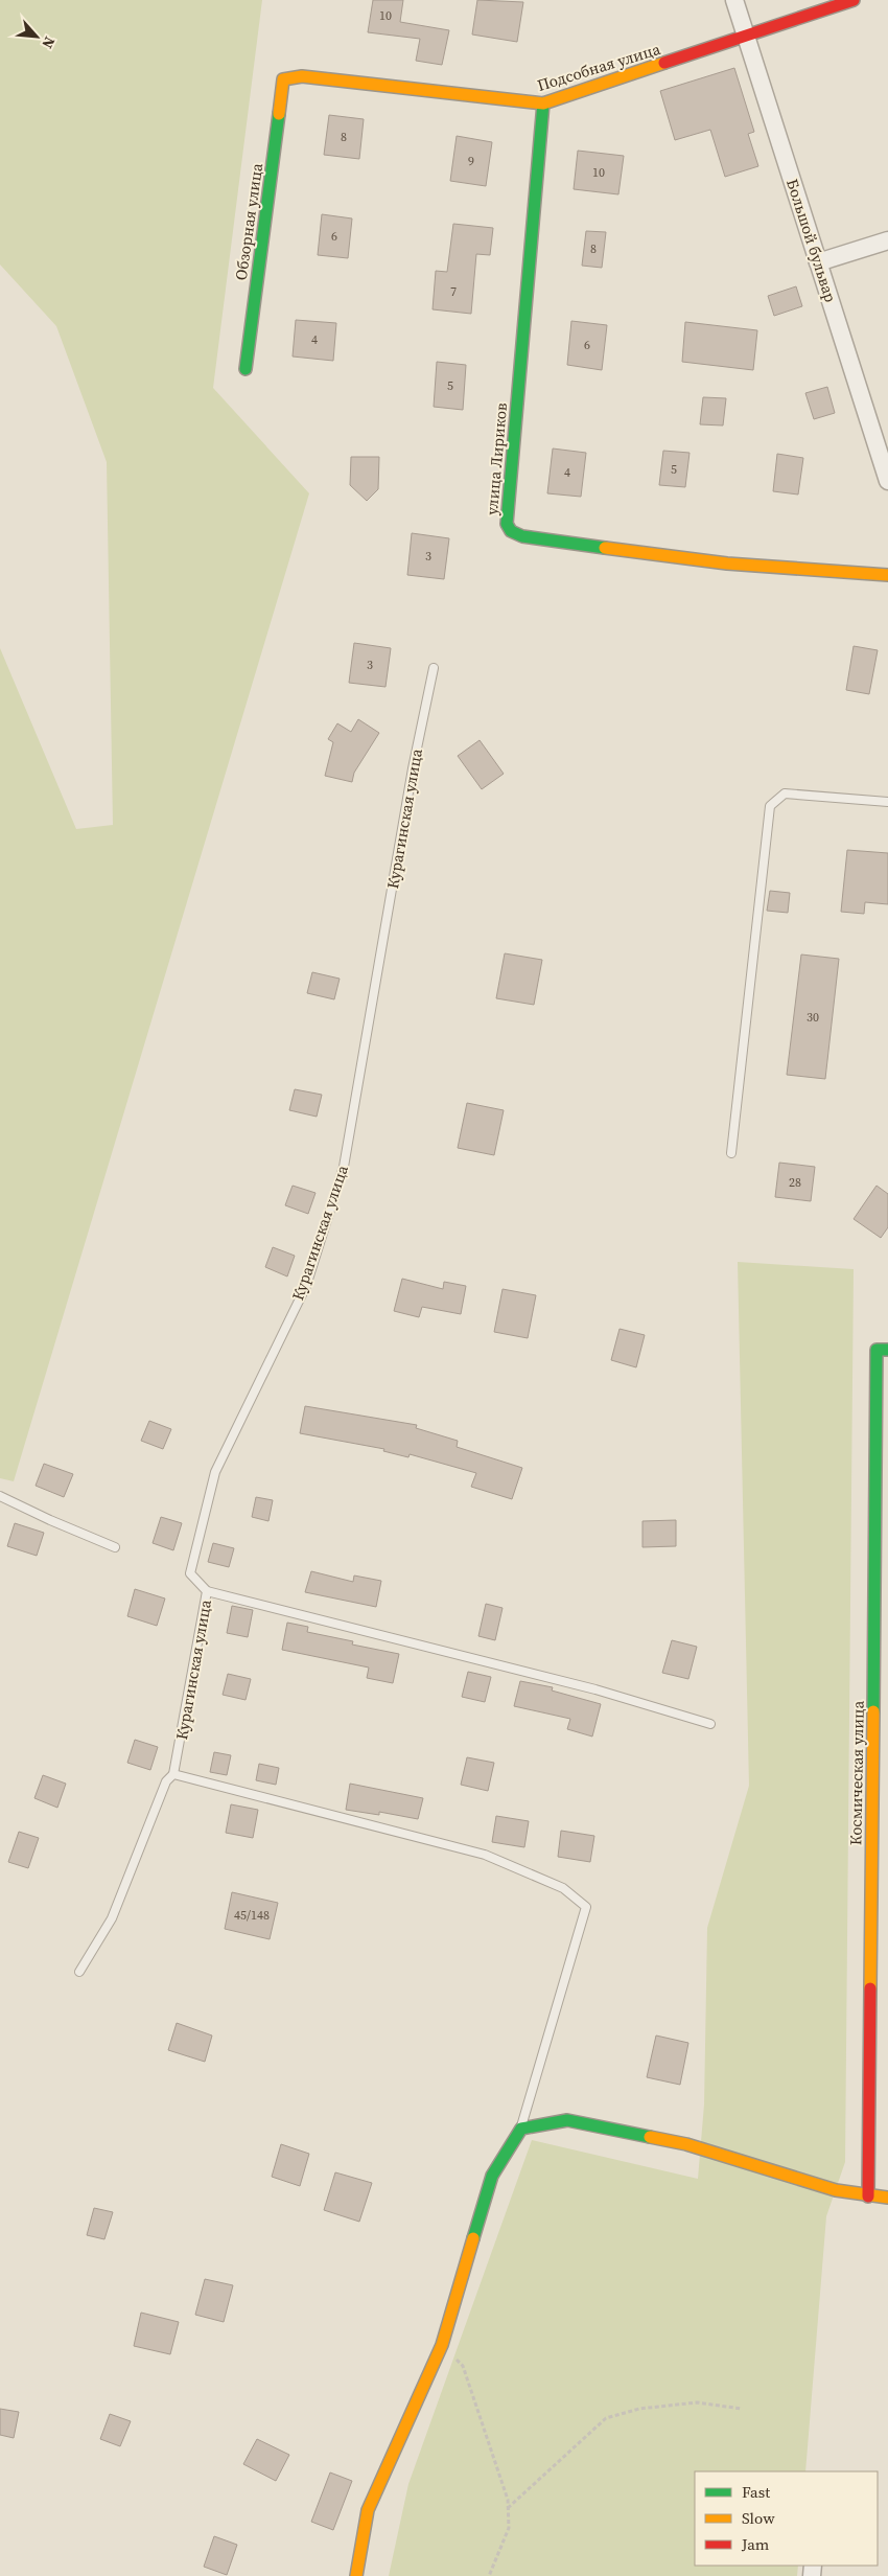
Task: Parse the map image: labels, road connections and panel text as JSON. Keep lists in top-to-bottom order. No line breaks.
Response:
{"streets":{"street":["Подсобная улица","Обзорная улица","Большой бульвар","улица Лириков","Космическая улица"],"lane":["Курагинская улица"]},"crossings":[["Подсобная улица","Обзорная улица"],["Подсобная улица","Большой бульвар"],["Подсобная улица","улица Лириков"]],"house_numbers":["10","8","9","10","6","8","7","4","6","5","5","4","3","3","30","28","45/148"],"legend":["Fast","Slow","Jam"],"north":"bottom right"}
